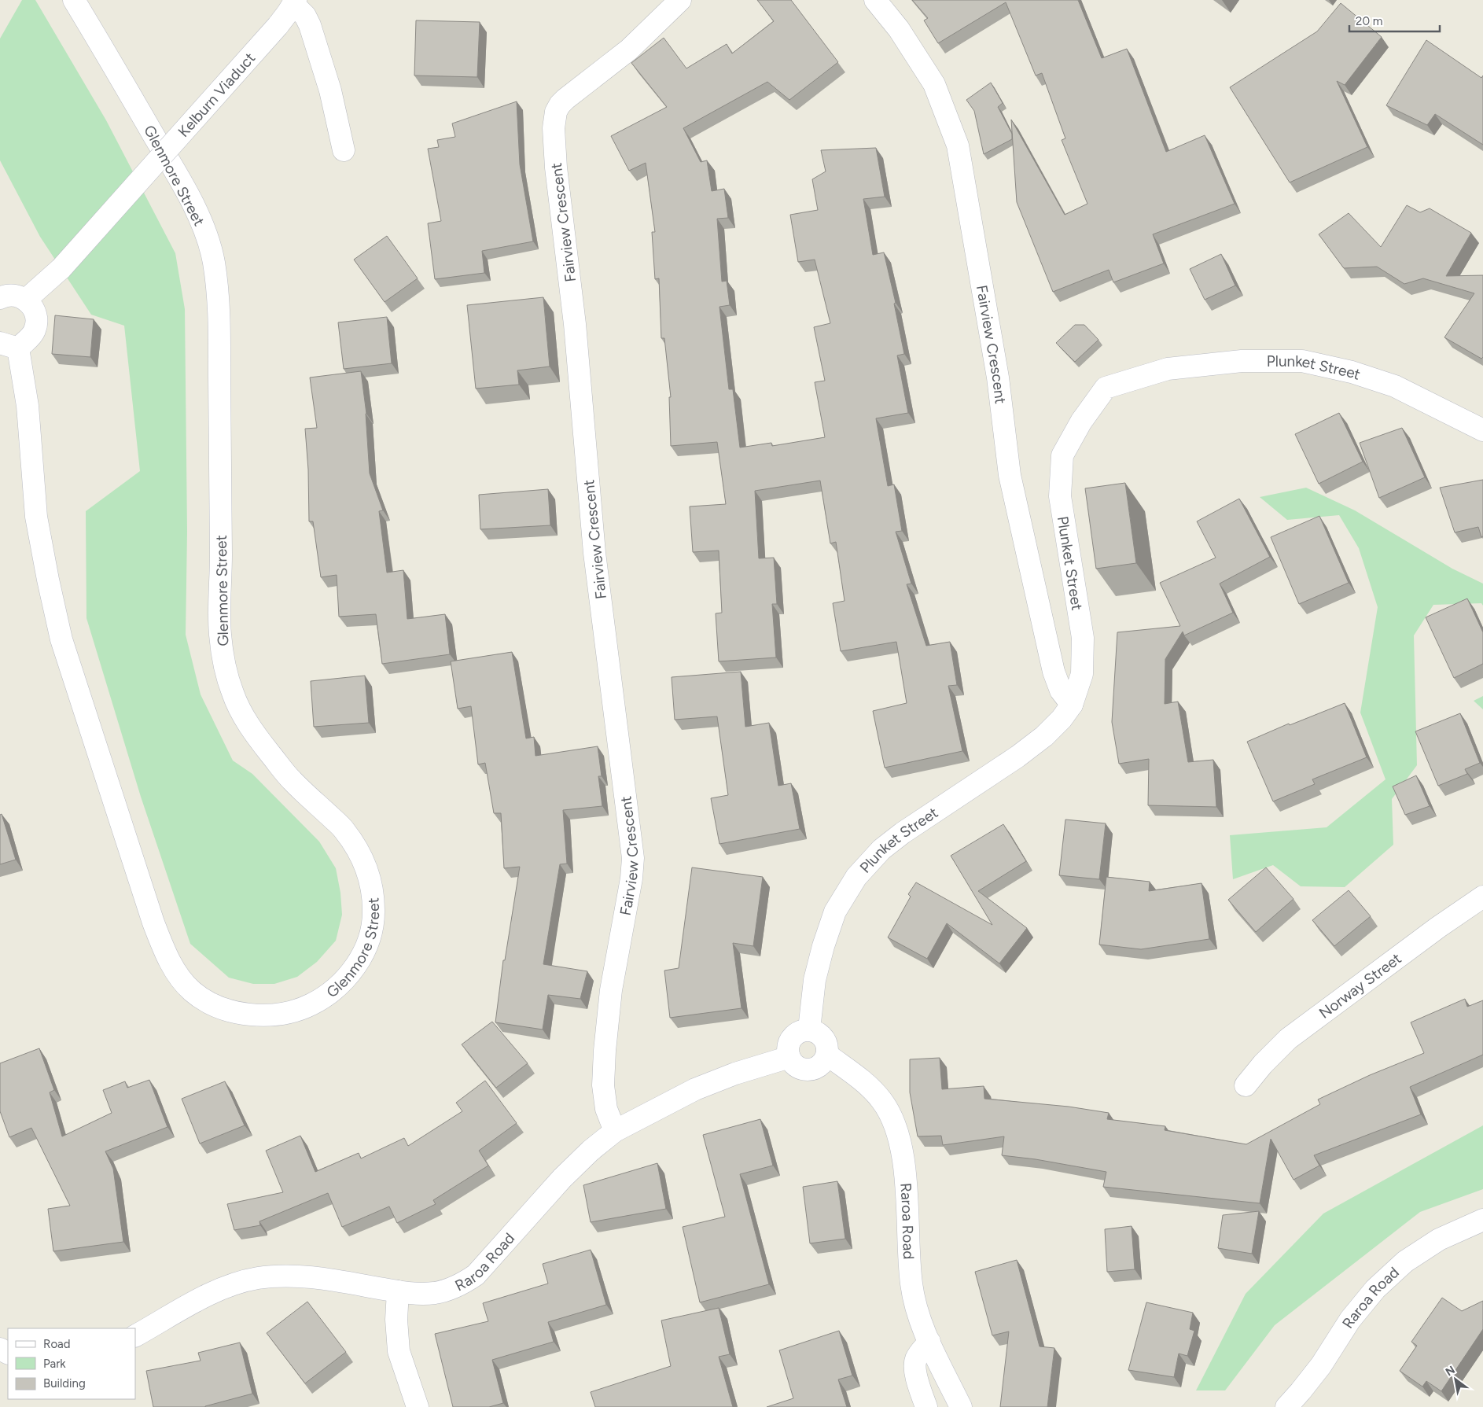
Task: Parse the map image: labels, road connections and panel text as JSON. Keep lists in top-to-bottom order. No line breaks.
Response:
{"streets":{"main road":["Kelburn Viaduct","Glenmore Street","Fairview Crescent","Plunket Street","Norway Street","Raroa Road"]},"crossings":[["Fairview Crescent","Plunket Street"],["Fairview Crescent","Raroa Road"],["Plunket Street","Raroa Road"]],"legend":["Road","Park","Building"],"scale_bar":"20 m","north":"top left"}
